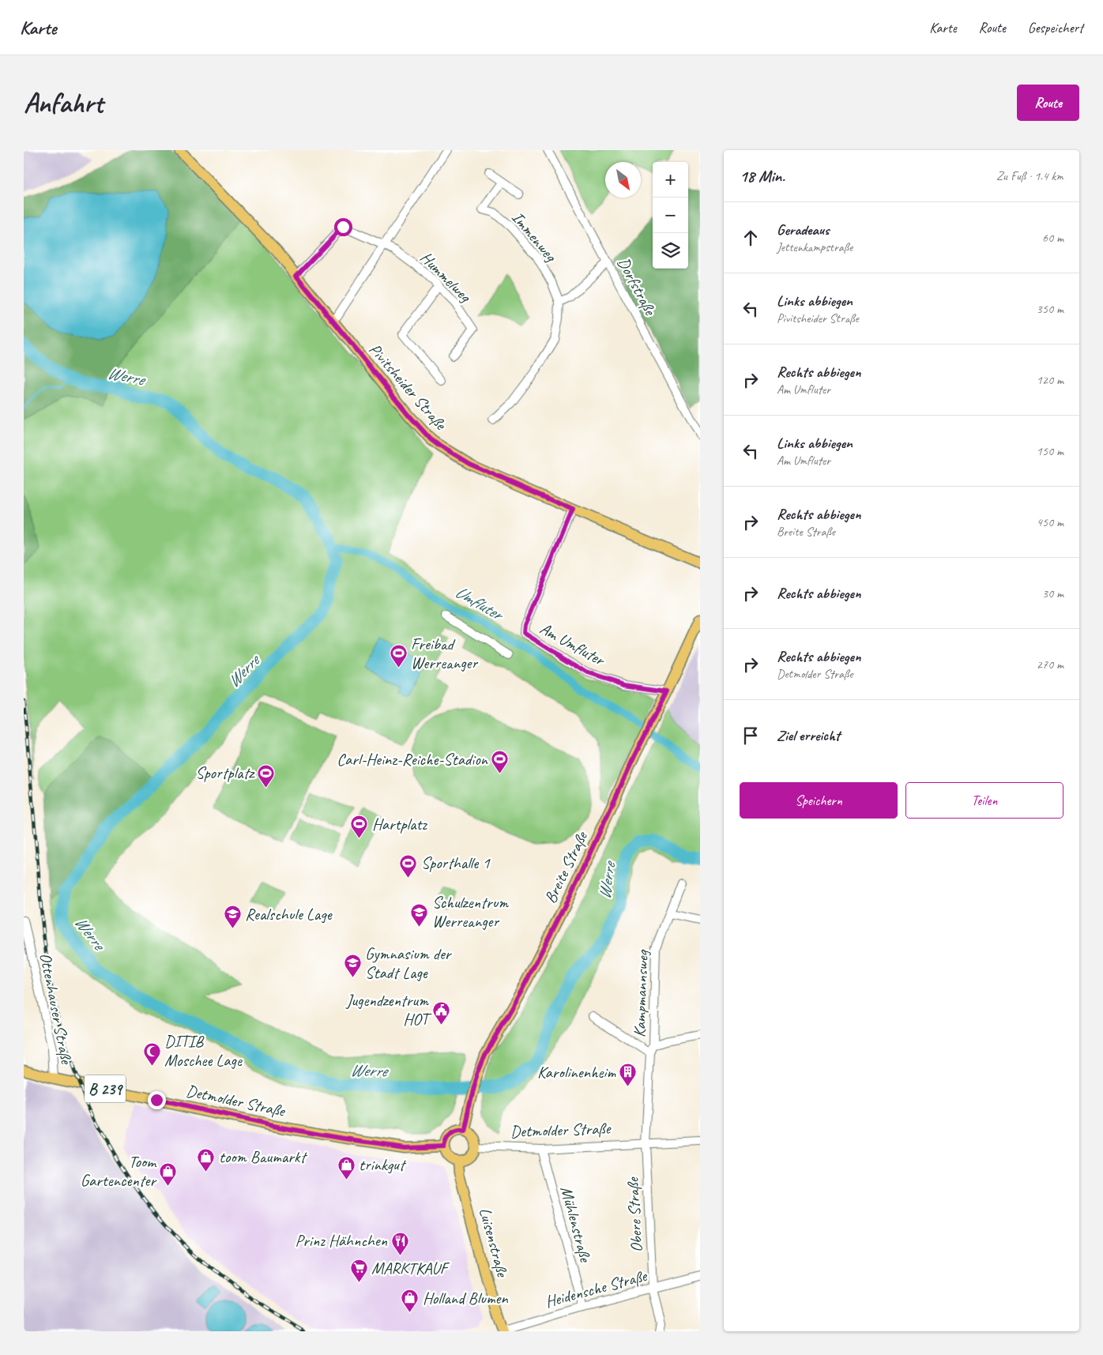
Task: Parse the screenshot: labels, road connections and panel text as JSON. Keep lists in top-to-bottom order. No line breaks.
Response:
{"streets":{"main road":["Pivitsheider Straße","Breite Straße","B 239","Detmolder Straße","Luisenstraße"],"street":["Immenweg","Hummelweg","Dorfstraße","Am Umfluter","Kampmannsweg","Ottenhauser Straße","Obere Straße","Mühlenstraße","Heidensche Straße"]},"crossings":[["Hummelweg","Pivitsheider Straße"],["Pivitsheider Straße","Am Umfluter"],["Am Umfluter","Breite Straße"],["Breite Straße","Detmolder Straße"],["Breite Straße","Luisenstraße"],["Kampmannsweg","Detmolder Straße"],["Kampmannsweg","Obere Straße"],["Ottenhauser Straße","Detmolder Straße"],["Detmolder Straße","Obere Straße"],["Detmolder Straße","Mühlenstraße"],["Detmolder Straße","Luisenstraße"],["Obere Straße","Heidensche Straße"],["Mühlenstraße","Heidensche Straße"],["Luisenstraße","Heidensche Straße"]],"water":["Werre","Umfluter"],"places":{"sports":["Freibad Werreanger","Carl-Heinz-Reiche-Stadion","Sportplatz","Hartplatz","Sporthalle 1"],"school or university":["Schulzentrum Werreanger","Realschule Lage","Gymnasium der Stadt Lage"],"public building":["Jugendzentrum HOT"],"mosque":["DITIB Moschee Lage"],"building":["Karolinenheim"],"shop":["toom Baumarkt","trinkgut","Toom Gartencenter","Holland Blumen"],"restaurant":["Prinz Hähnchen"],"supermarket":["MARKTKAUF"]},"north":"bottom right","page":{"header":"Karte","nav":["Karte","Route","Gespeichert"],"buttons":["Route",["Speichern","Teilen"]],"title":"Anfahrt","heading":["18 Min.","Zu Fuß · 1.4 km"],"map_buttons":["+","−"],"list":[["Geradeaus","Jettenkampstraße","60 m"],["Links abbiegen","Pivitsheider Straße","350 m"],["Rechts abbiegen","Am Umfluter","120 m"],["Links abbiegen","Am Umfluter","150 m"],["Rechts abbiegen","Breite Straße","450 m"],["Rechts abbiegen","30 m"],["Rechts abbiegen","Detmolder Straße","270 m"],"Ziel erreicht"]}}
